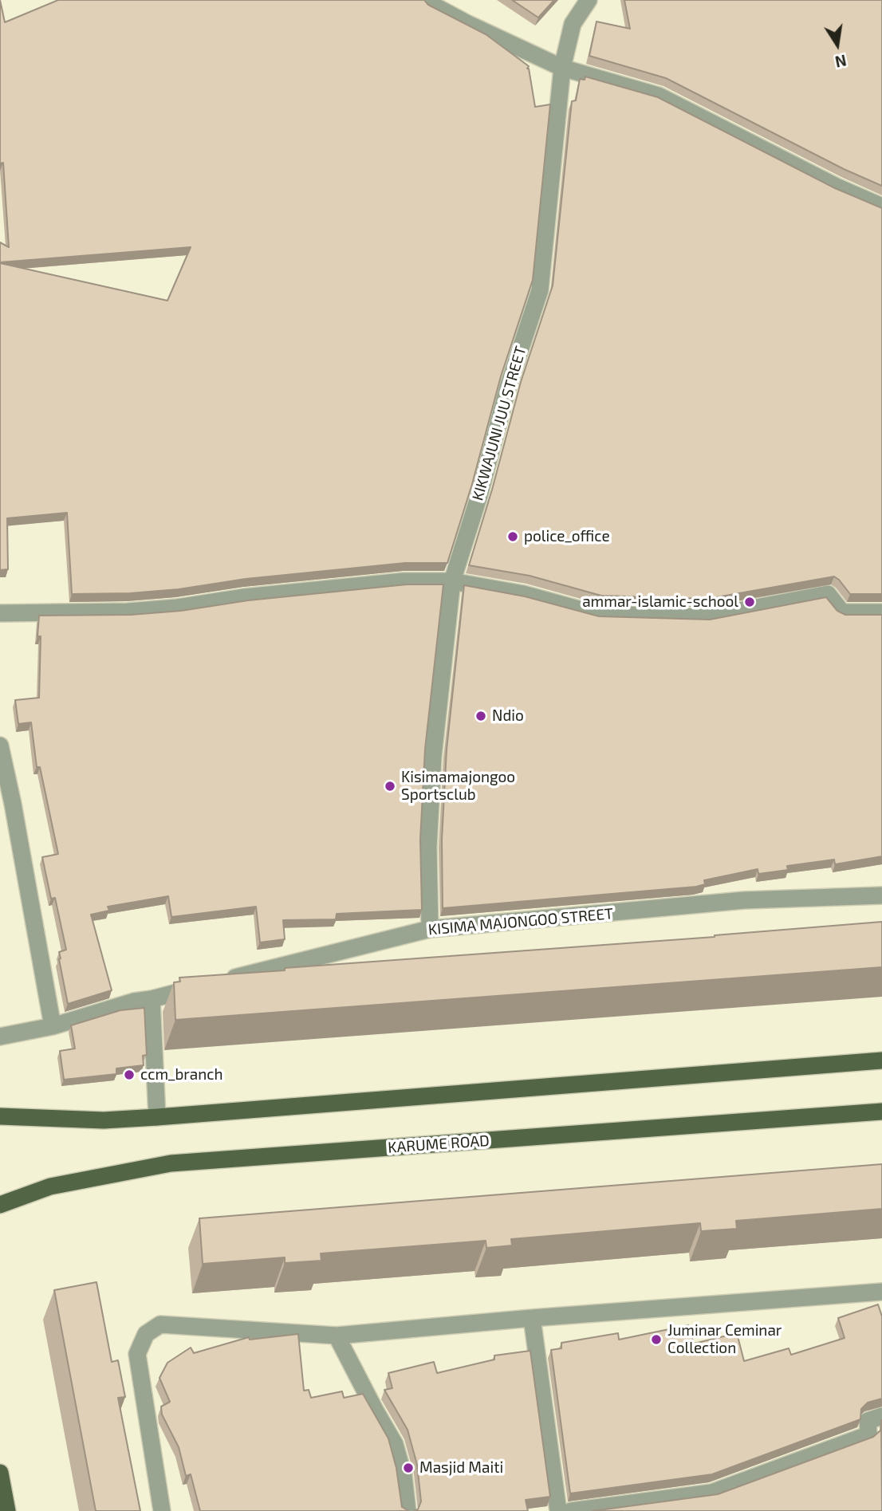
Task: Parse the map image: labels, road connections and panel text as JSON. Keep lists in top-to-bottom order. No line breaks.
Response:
{"streets":{"main road":["KARUME ROAD"],"street":["KIKWAJUNI JUU STREET","KISIMA MAJONGOO STREET"]},"crossings":[["KIKWAJUNI JUU STREET","KISIMA MAJONGOO STREET"]],"places":["police_office","ammar-islamic-school","Ndio","Kisimamajongoo Sportsclub","ccm_branch","Juminar Ceminar Collection","Masjid Maiti"],"north":"bottom"}
